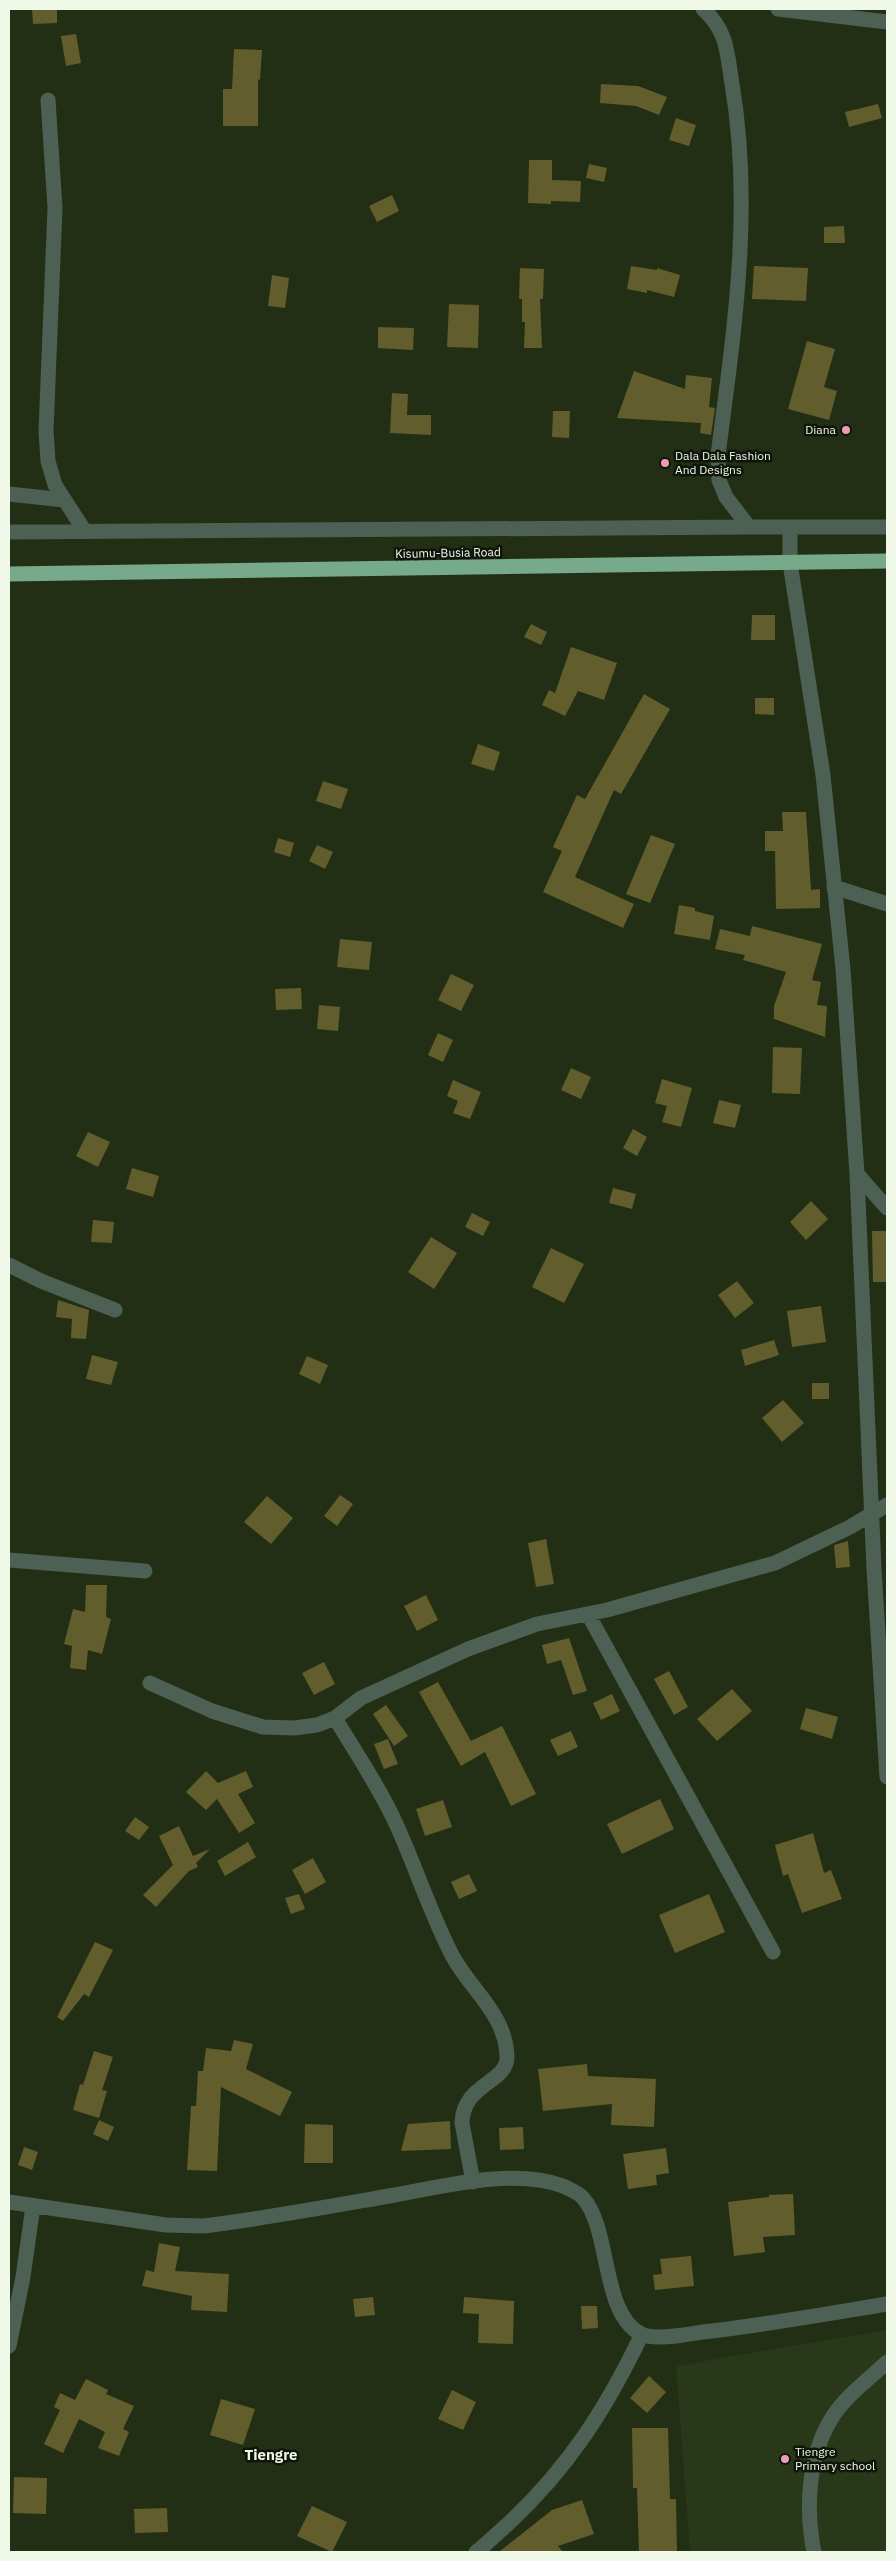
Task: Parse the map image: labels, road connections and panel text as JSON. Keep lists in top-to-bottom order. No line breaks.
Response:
{"streets":{"highway":["Kisumu-Busia Road"]},"districts":["Tiengre"],"places":["Diana","Dala Dala Fashion And Designs","Tiengre Primary school"]}
